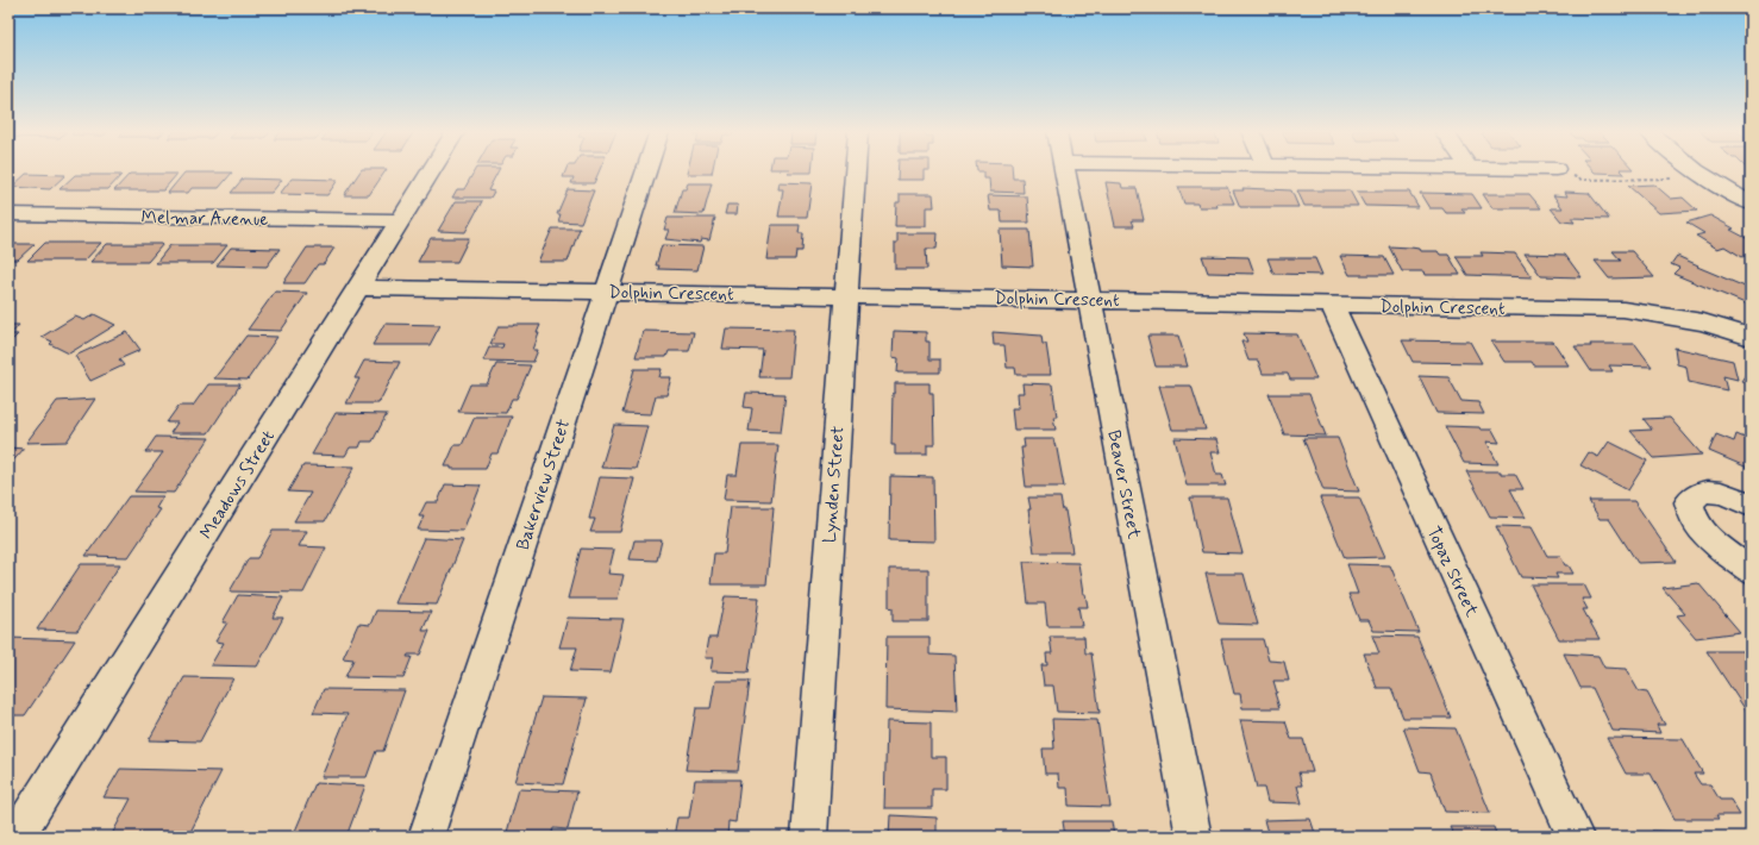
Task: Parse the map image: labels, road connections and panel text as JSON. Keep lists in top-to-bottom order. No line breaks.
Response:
{"streets":{"street":["Melmar Avenue","Dolphin Crescent","Meadows Street","Bakerview Street","Lynden Street","Beaver Street","Topaz Street"]},"crossings":[["Melmar Avenue","Meadows Street"],["Dolphin Crescent","Meadows Street"],["Dolphin Crescent","Bakerview Street"],["Dolphin Crescent","Lynden Street"],["Dolphin Crescent","Beaver Street"],["Dolphin Crescent","Topaz Street"]]}
